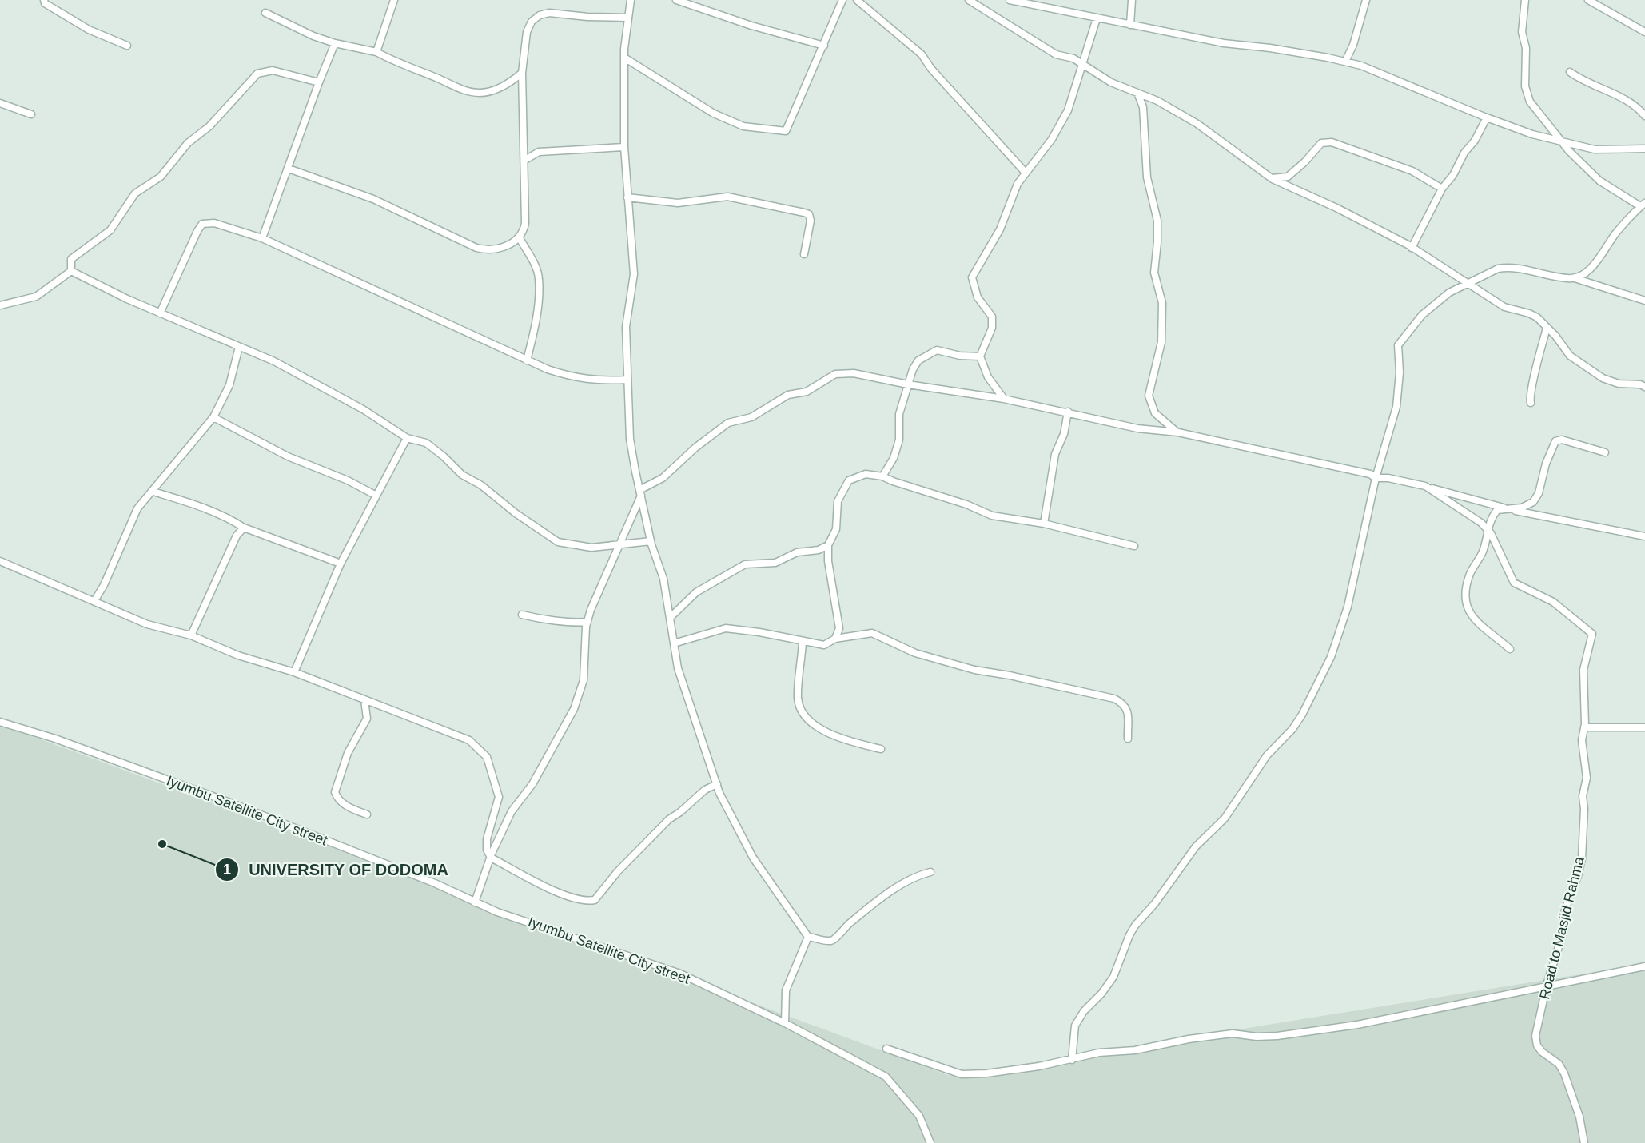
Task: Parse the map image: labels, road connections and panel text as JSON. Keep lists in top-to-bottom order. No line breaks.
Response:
{"streets":{"street":["Iyumbu Satellite City street","Road to Masjid Rahma"]},"places":["UNIVERSITY OF DODOMA"]}
